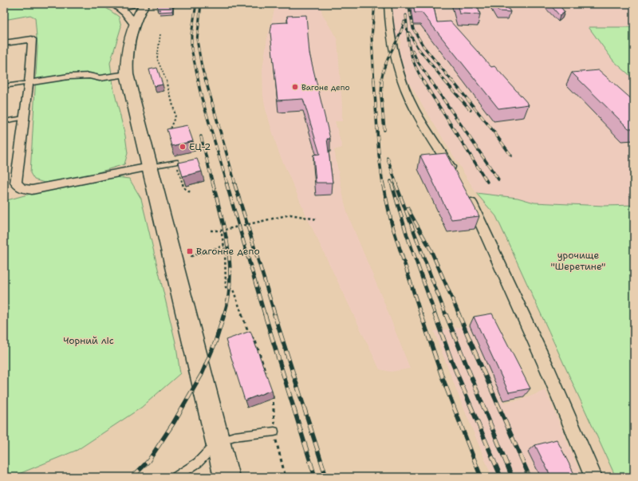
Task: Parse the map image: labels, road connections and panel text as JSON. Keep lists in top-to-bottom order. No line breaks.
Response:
{"parks":["урочище \"Шеретине\"","Чорний ліс"],"places":{"other":["Вагоне депо","ЕЦ-2"],"transit":["Вагонне депо"]}}
